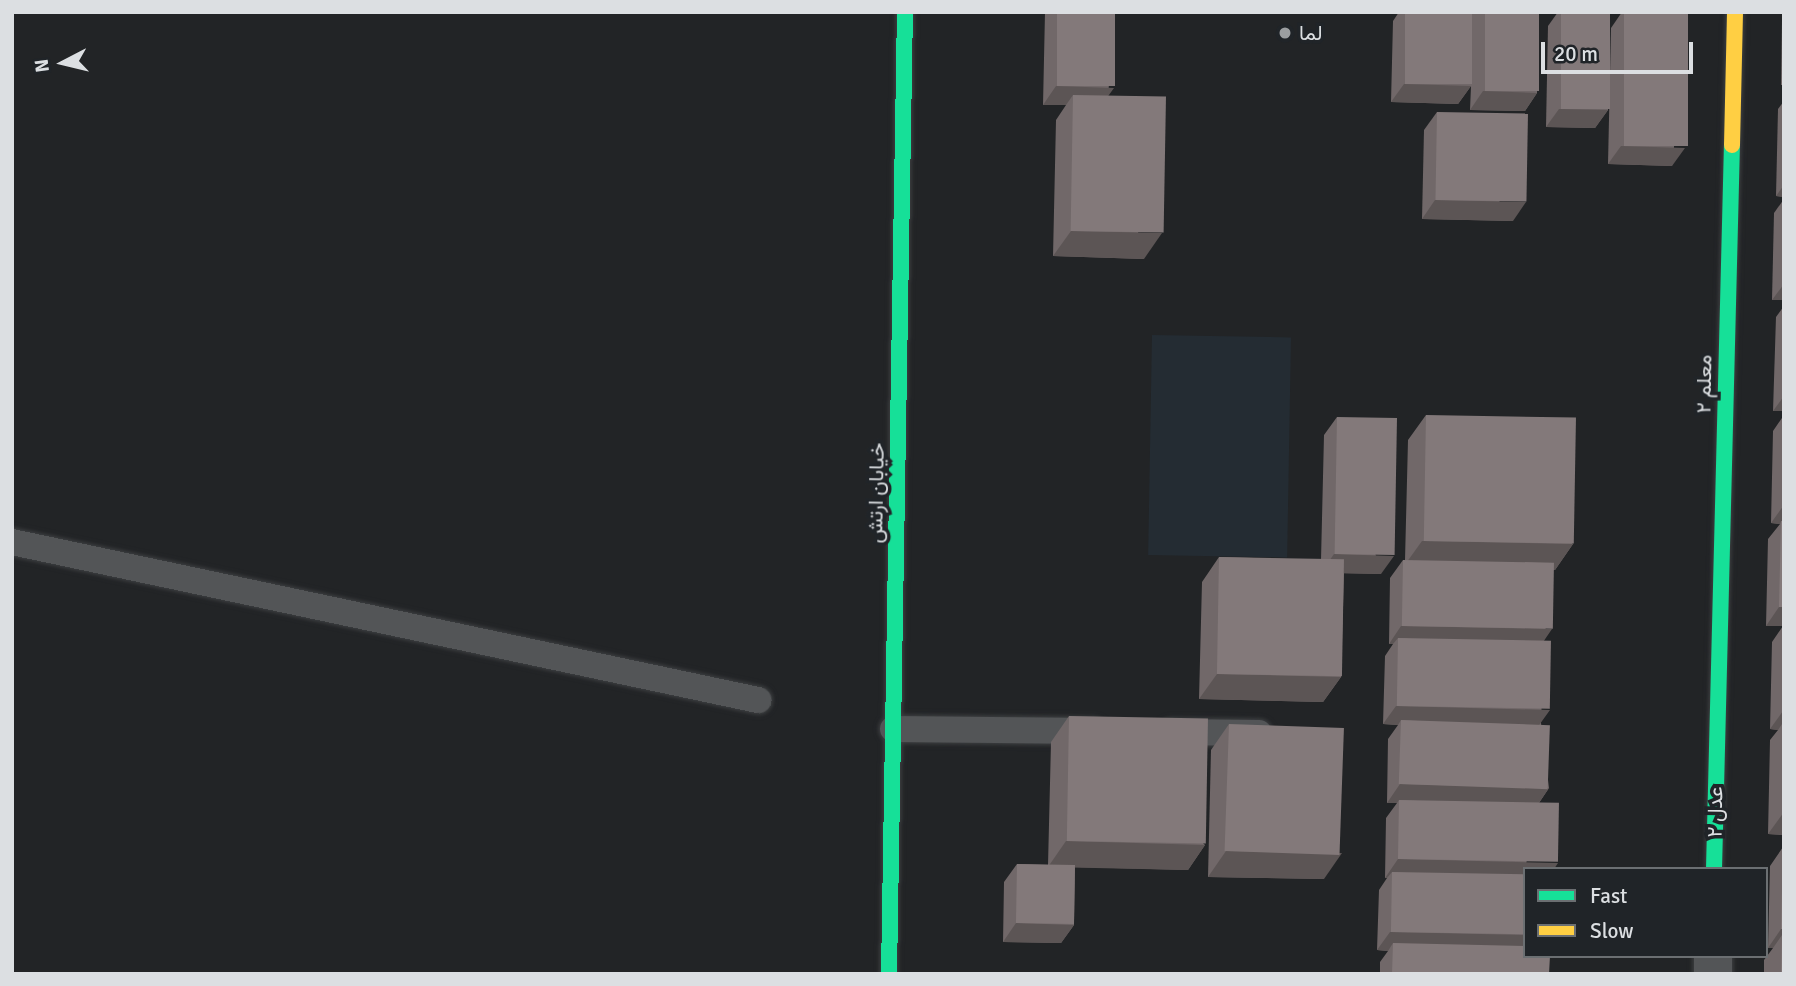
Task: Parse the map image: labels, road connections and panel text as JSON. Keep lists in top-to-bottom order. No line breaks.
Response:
{"streets":{"main road":["معلم ۲","خیابان ارتش","عدل ۲"]},"crossings":[["معلم ۲","عدل ۲"]],"places":["لما"],"legend":["Fast","Slow"],"scale_bar":"20 m","north":"left"}
